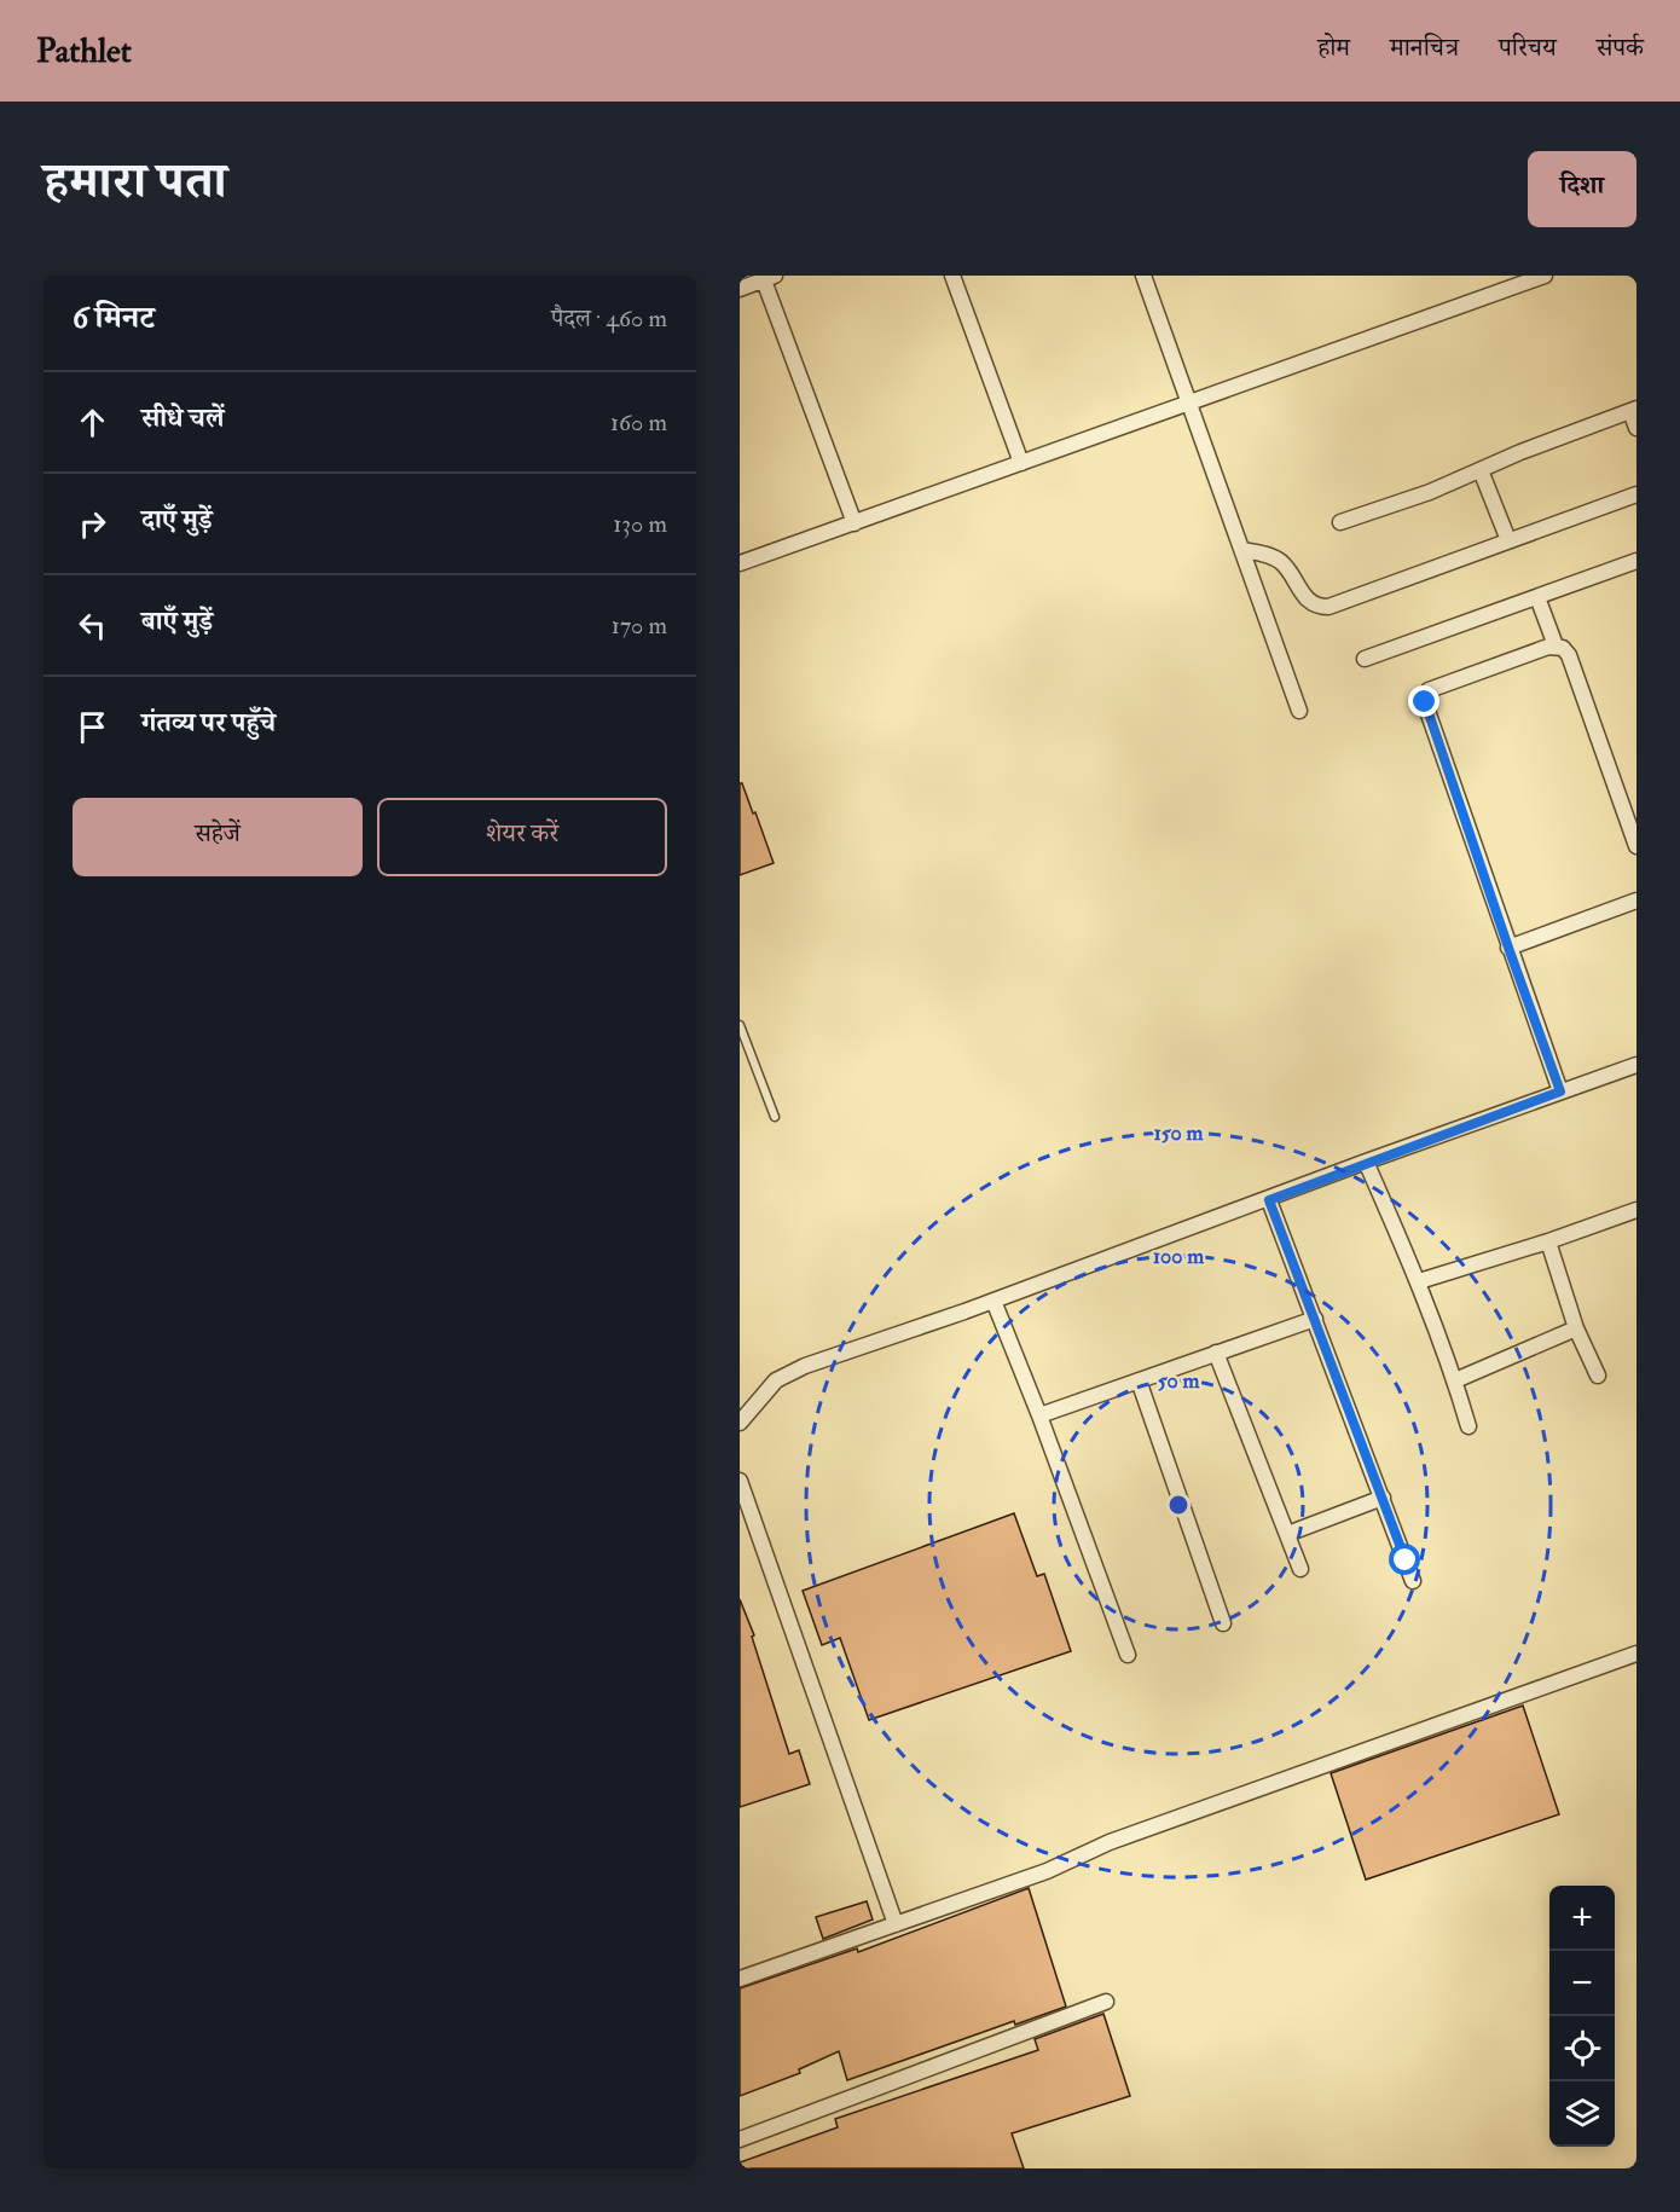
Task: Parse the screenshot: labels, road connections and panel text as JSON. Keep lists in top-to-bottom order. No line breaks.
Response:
{"page":{"header":"Pathlet","nav":["होम","मानचित्र","परिचय","संपर्क"],"title":"हमारा पता","buttons":["दिशा",["सहेजें","शेयर करें"]],"heading":["6 मिनट","पैदल · 460 m"],"list":[["सीधे चलें","160 m"],["दाएँ मुड़ें","130 m"],["बाएँ मुड़ें","170 m"],"गंतव्य पर पहुँचे"],"map_buttons":["+","−"]},"rings":["150 m","100 m","50 m"]}
